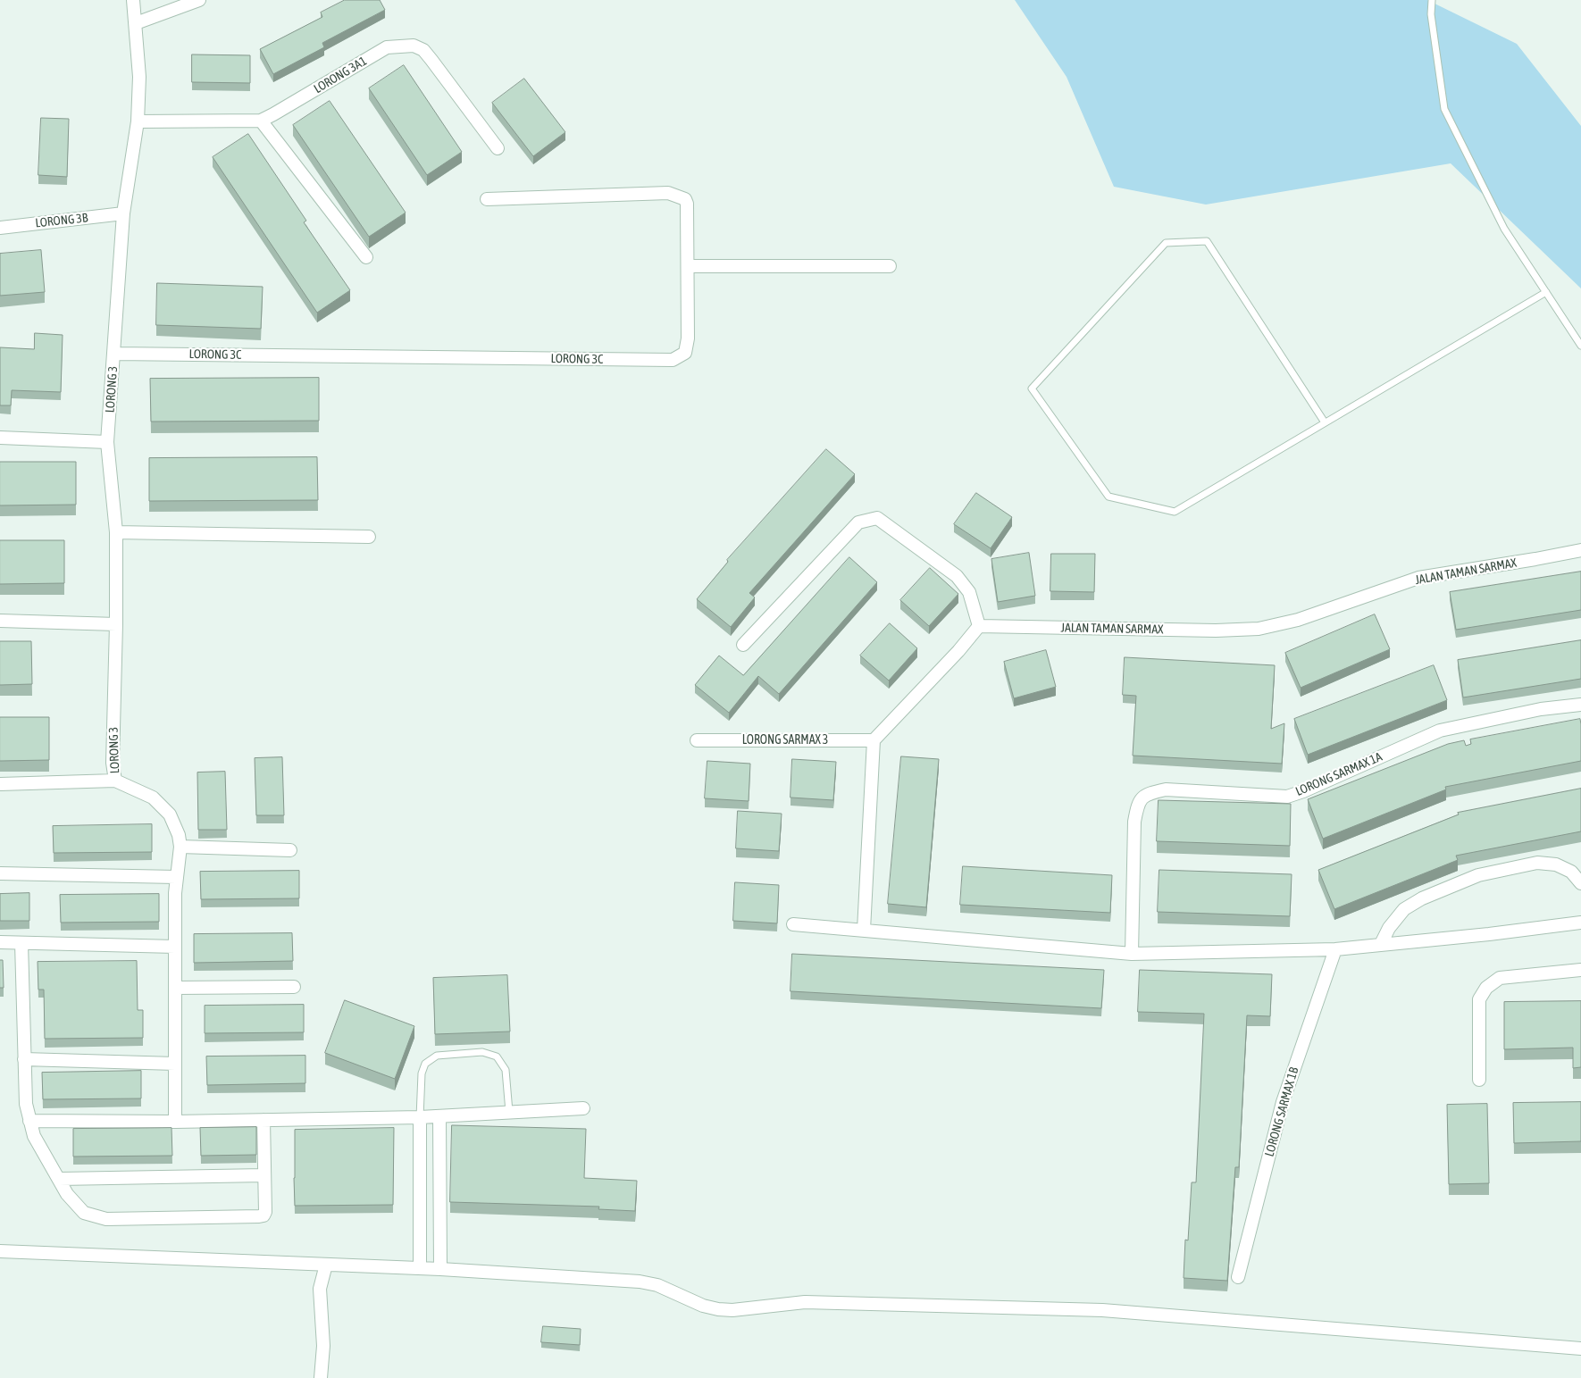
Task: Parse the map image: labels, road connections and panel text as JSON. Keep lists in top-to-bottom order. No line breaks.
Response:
{"streets":{"street":["LORONG 3A1","LORONG 3B","LORONG 3C","LORONG 3","JALAN TAMAN SARMAX","LORONG SARMAX 3","LORONG SARMAX 1A","LORONG SARMAX 1B"]},"crossings":[["LORONG 3A1","LORONG 3"],["LORONG 3B","LORONG 3"],["LORONG 3C","LORONG 3"]]}
